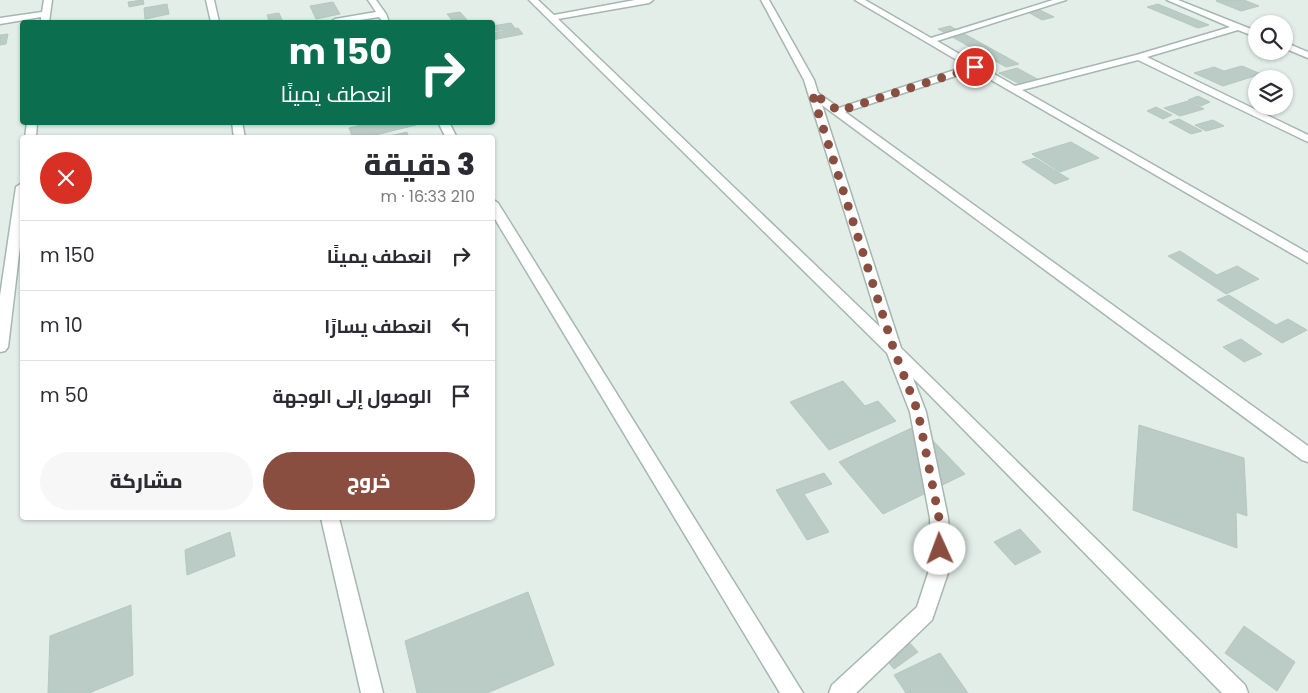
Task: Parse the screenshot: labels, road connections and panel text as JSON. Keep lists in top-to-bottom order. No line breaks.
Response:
{"page":{"turn":["150 m","انعطف يمينًا"],"heading":["3 دقيقة","210 m · 16:33"],"list":[{"name":"انعطف يمينًا","value":"150 m"},{"name":"انعطف يسارًا","value":"10 m"},{"name":"الوصول إلى الوجهة","value":"50 m"}],"buttons":["خروج","مشاركة"]}}
